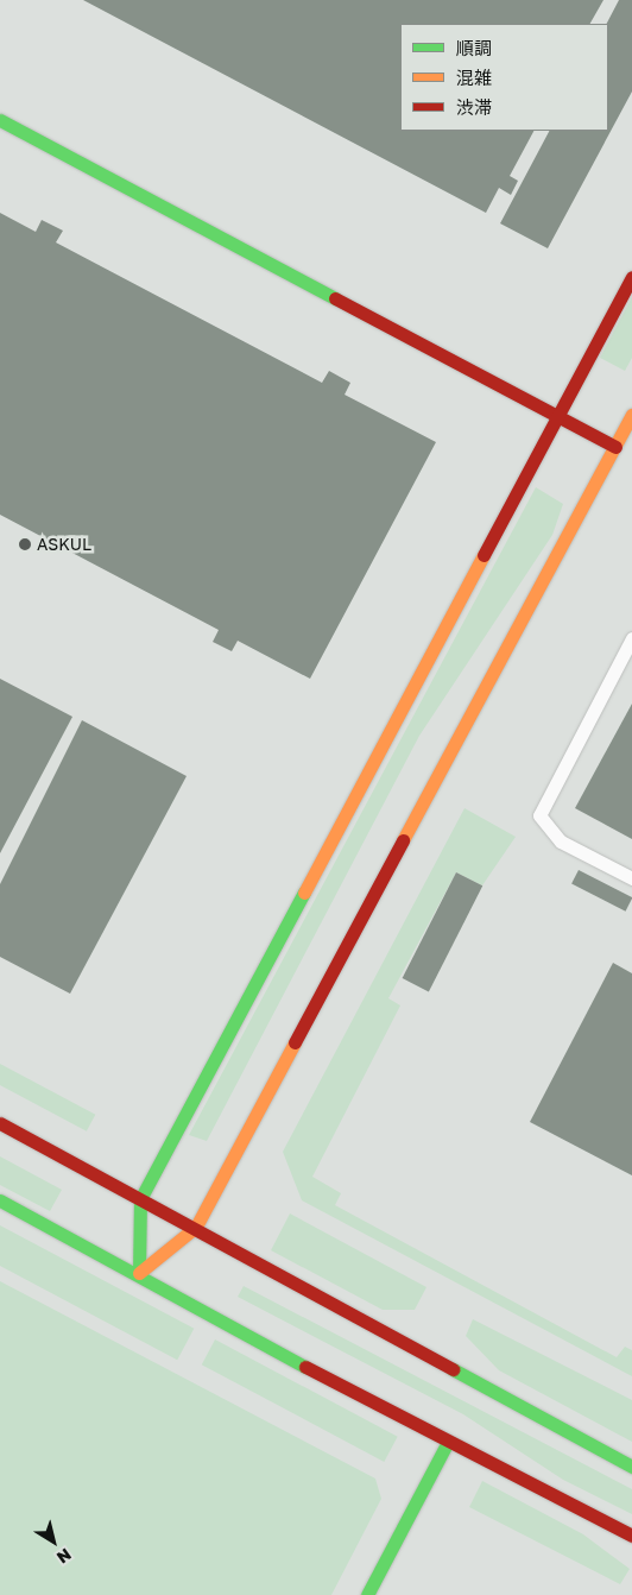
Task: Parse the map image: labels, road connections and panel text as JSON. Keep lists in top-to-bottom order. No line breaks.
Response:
{"places":["ASKUL"],"legend":["順調","混雑","渋滞"],"north":"bottom right"}
